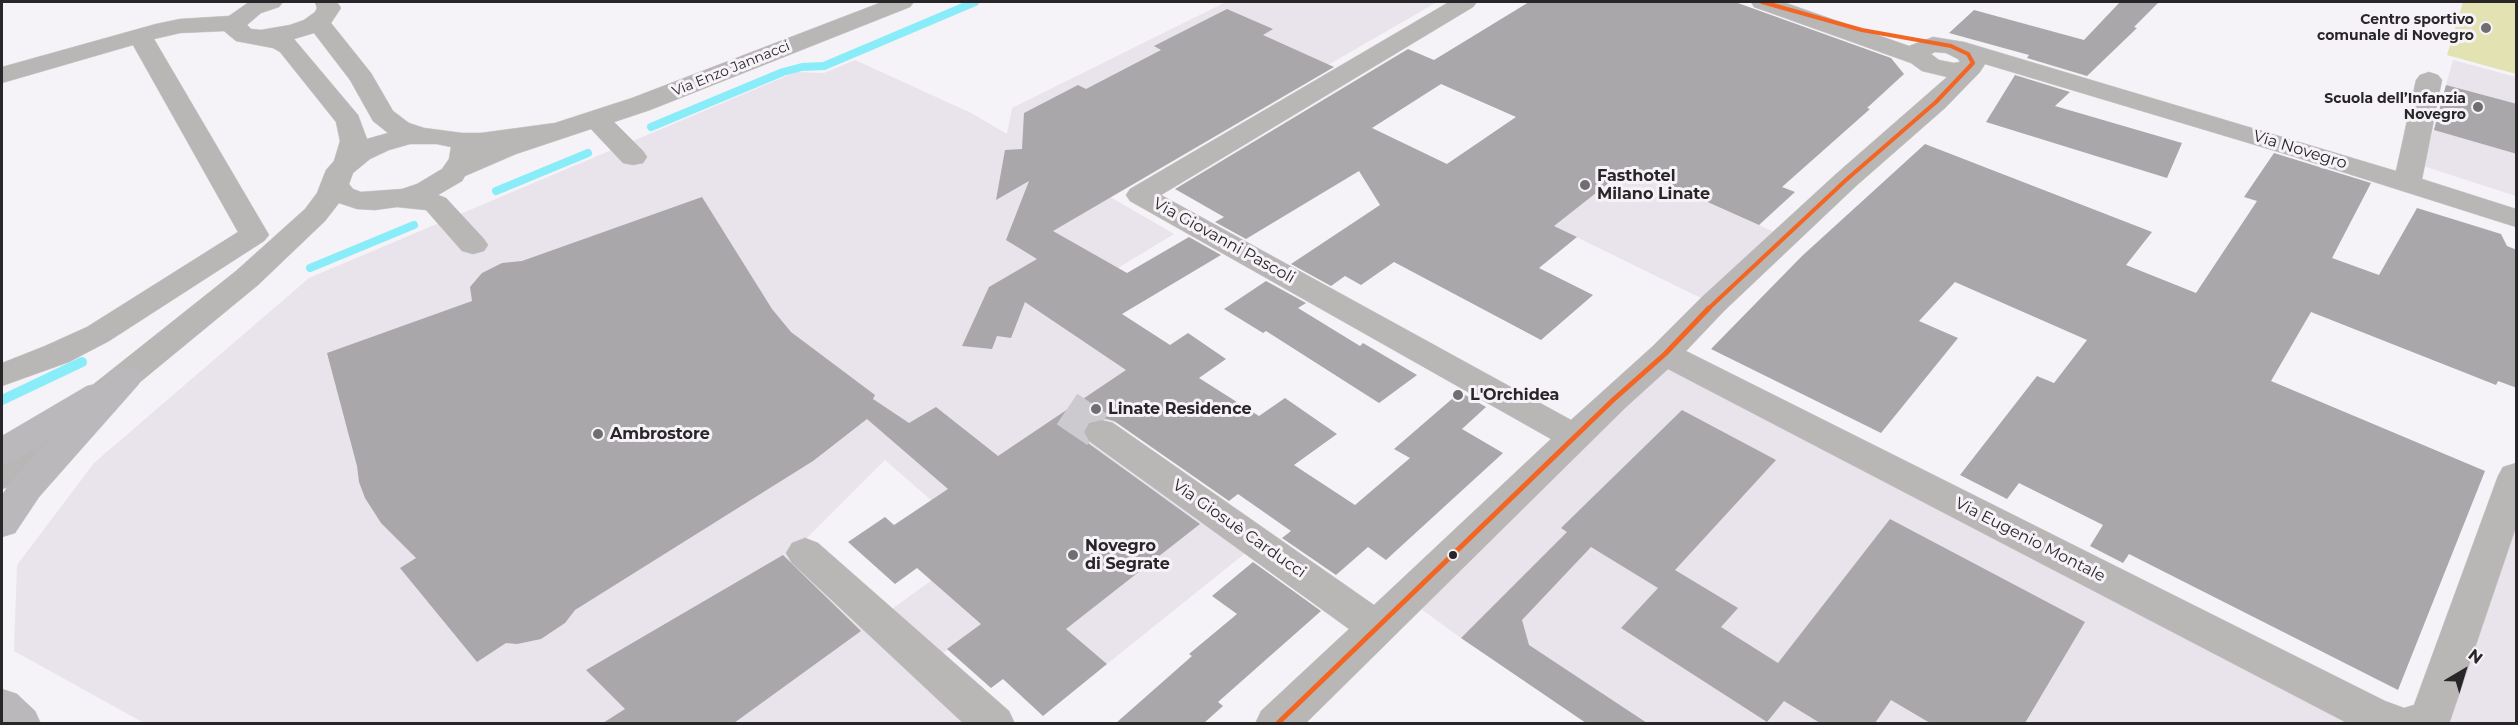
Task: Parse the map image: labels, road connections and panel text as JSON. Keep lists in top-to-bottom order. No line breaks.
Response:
{"streets":{"street":["Via Enzo Jannacci","Via Novegro","Via Giovanni Pascoli","Via Giosuè Carducci","Via Eugenio Montale"]},"places":["Centro sportivo comunale di Novegro","Scuola dell’Infanzia Novegro","Fasthotel Milano Linate","L'Orchidea","Linate Residence","Ambrostore","Novegro di Segrate"],"north":"top right"}
